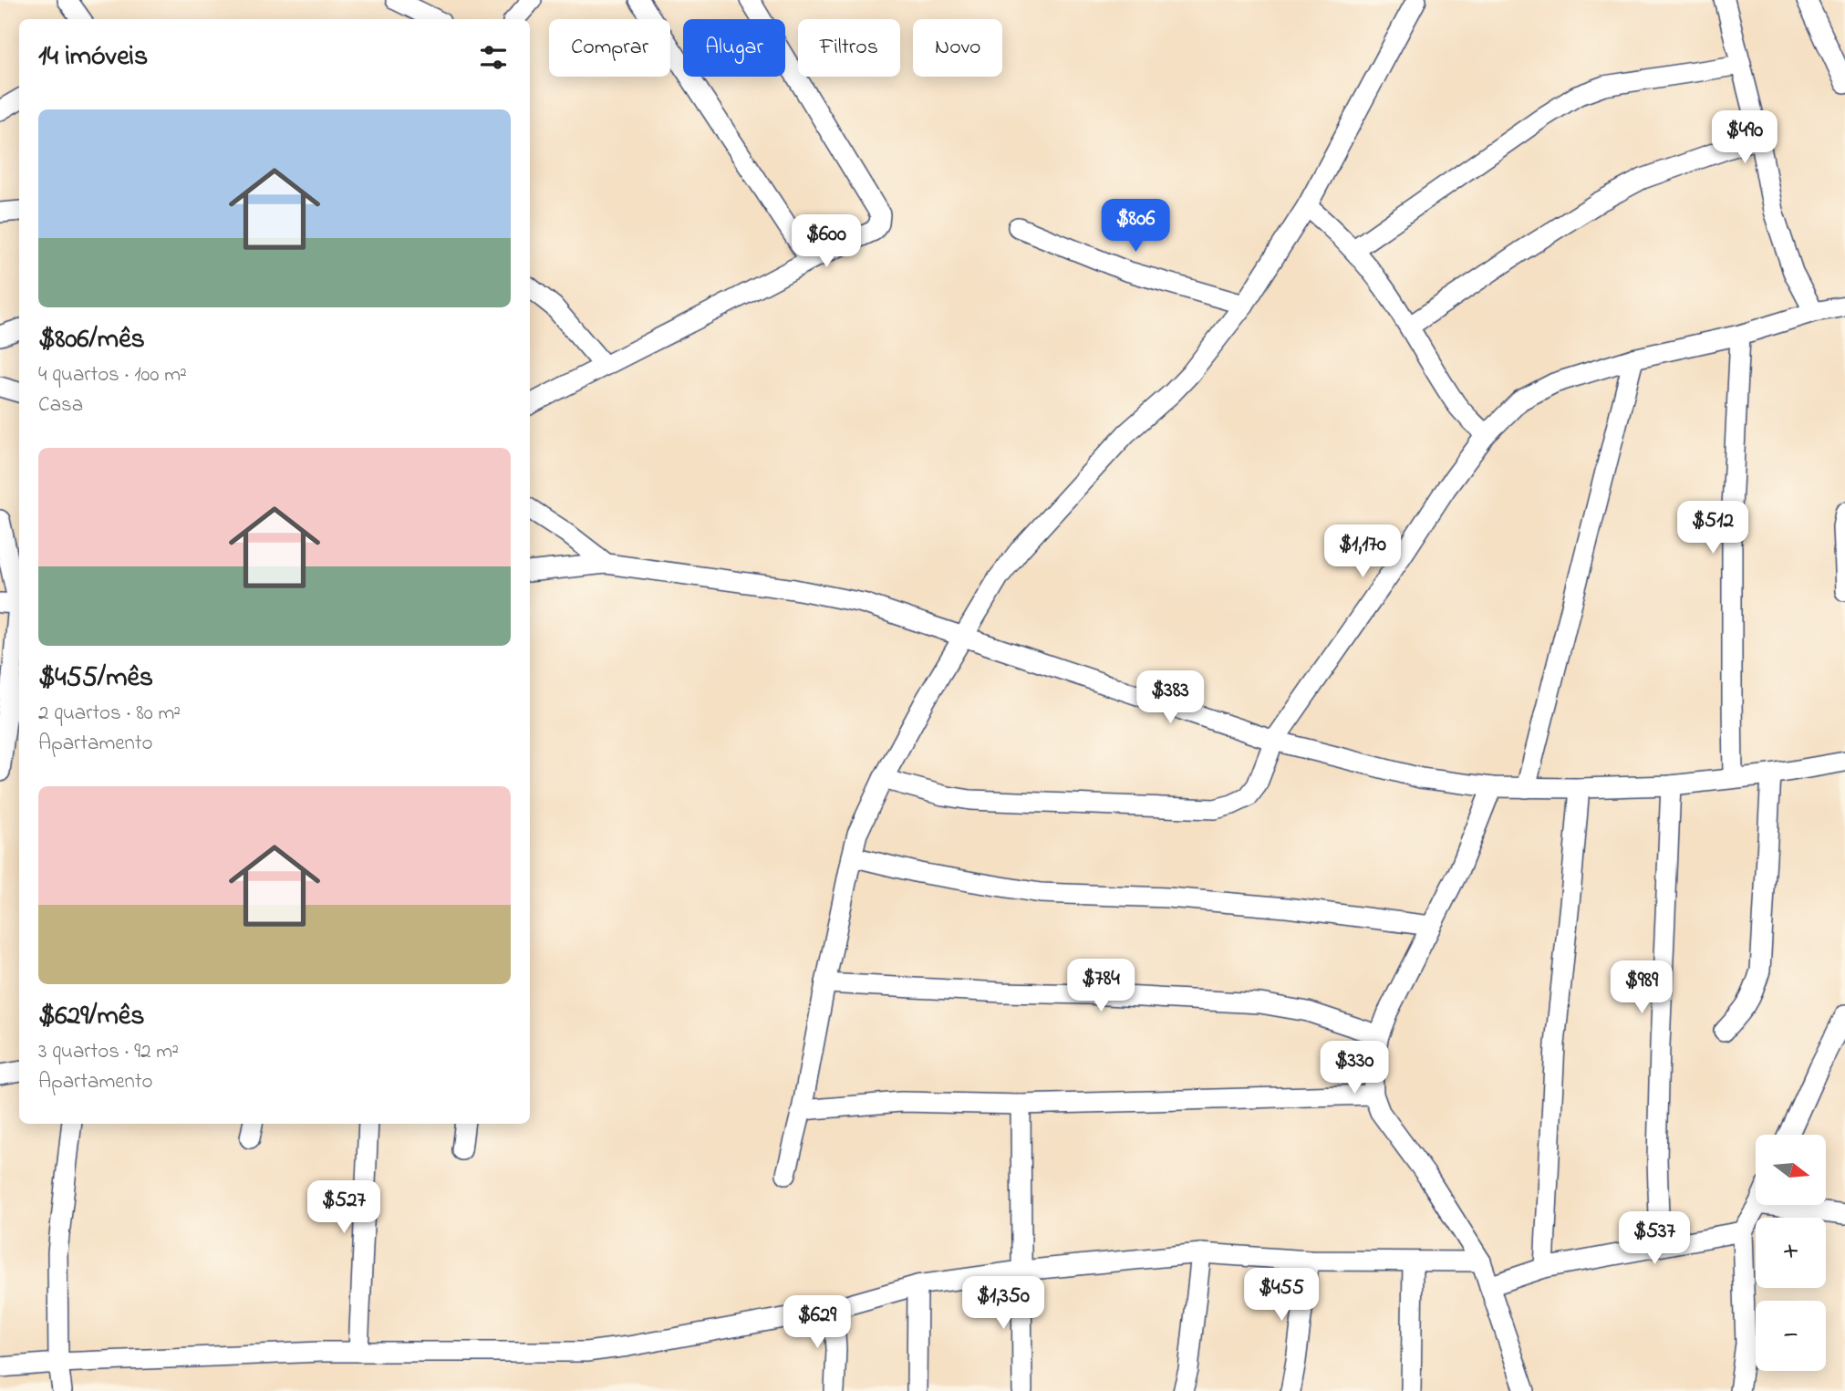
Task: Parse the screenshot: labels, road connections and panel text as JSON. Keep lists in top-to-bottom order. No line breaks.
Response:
{"north":"right","page":{"chip":["Comprar","Alugar","Filtros","Novo"],"heading":"14 imóveis","list":[{"name":"$806/mês","note":"4 quartos · 100 m² · Casa"},{"name":"$455/mês","note":"2 quartos · 80 m² · Apartamento"},{"name":"$629/mês","note":"3 quartos · 92 m² · Apartamento"}],"price":["$490","$806","$600","$512","$1,170","$383","$784","$989","$330","$527","$537","$455","$1,350","$629"],"map_buttons":["+","−"]}}
